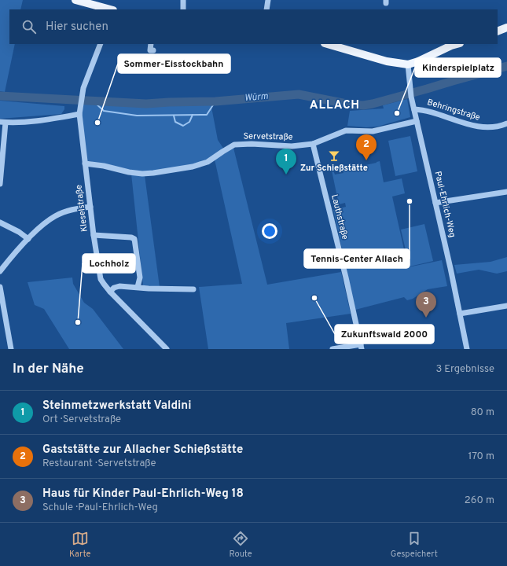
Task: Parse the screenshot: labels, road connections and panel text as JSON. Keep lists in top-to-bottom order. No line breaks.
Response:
{"streets":{"street":["Behringstraße","Servetstraße","Paul-Ehrlich-Weg","Kleselstraße","Lauthstraße"]},"crossings":[["Behringstraße","Paul-Ehrlich-Weg"],["Servetstraße","Paul-Ehrlich-Weg"],["Servetstraße","Kleselstraße"],["Servetstraße","Lauthstraße"]],"districts":["ALLACH"],"water":["Würm"],"places":{"other":["Kinderspielplatz","Sommer-Eisstockbahn","Tennis-Center Allach","Zukunftswald 2000","Lochholz"],"bar":["Zur Schießstätte"]},"page":{"search":"Hier suchen","pins":["2","1","3"],"heading":["In der Nähe","3 Ergebnisse"],"list":[{"mark":"1","name":"Steinmetzwerkstatt Valdini","note":"Ort · Servetstraße","value":"80 m"},{"mark":"2","name":"Gaststätte zur Allacher Schießstätte","note":"Restaurant · Servetstraße","value":"170 m"},{"mark":"3","name":"Haus für Kinder Paul-Ehrlich-Weg 18","note":"Schule · Paul-Ehrlich-Weg","value":"260 m"}],"nav":["Karte","Route","Gespeichert"]}}
